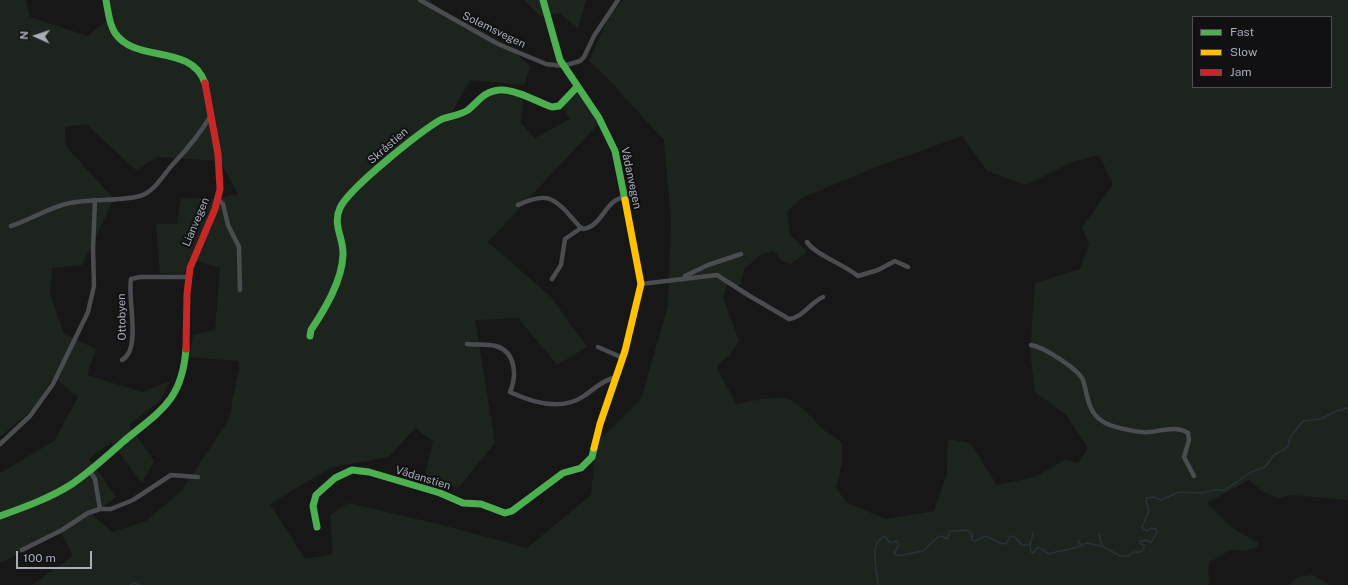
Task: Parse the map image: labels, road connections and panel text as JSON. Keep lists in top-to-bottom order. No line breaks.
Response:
{"streets":{"street":["Solemsvegen","Skråstien","Vådanvegen","Lianvegen","Ottobyen","Vådanstien"]},"crossings":[["Solemsvegen","Vådanvegen"],["Skråstien","Vådanvegen"],["Vådanvegen","Vådanstien"],["Lianvegen","Ottobyen"]],"legend":["Fast","Slow","Jam"],"scale_bar":"100 m","north":"left"}
